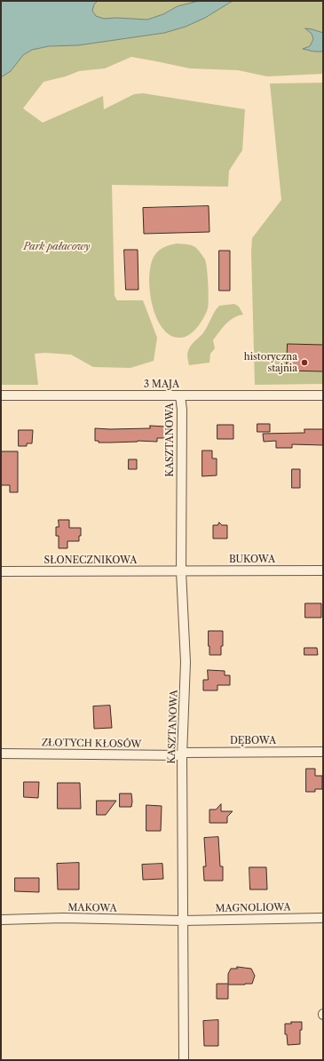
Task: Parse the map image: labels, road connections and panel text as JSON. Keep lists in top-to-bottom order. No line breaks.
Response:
{"streets":{"street":["3 MAJA","KASZTANOWA","BUKOWA","SŁONECZNIKOWA","DĘBOWA","ZŁOTYCH KŁOSÓW","MAKOWA","MAGNOLIOWA"]},"crossings":[["3 MAJA","KASZTANOWA"],["KASZTANOWA","BUKOWA"],["KASZTANOWA","SŁONECZNIKOWA"],["KASZTANOWA","DĘBOWA"],["KASZTANOWA","ZŁOTYCH KŁOSÓW"],["KASZTANOWA","MAKOWA"],["KASZTANOWA","MAGNOLIOWA"],["BUKOWA","SŁONECZNIKOWA"],["DĘBOWA","ZŁOTYCH KŁOSÓW"],["MAKOWA","MAGNOLIOWA"]],"parks":["Park pałacowy"],"places":["historyczna stajnia"]}
